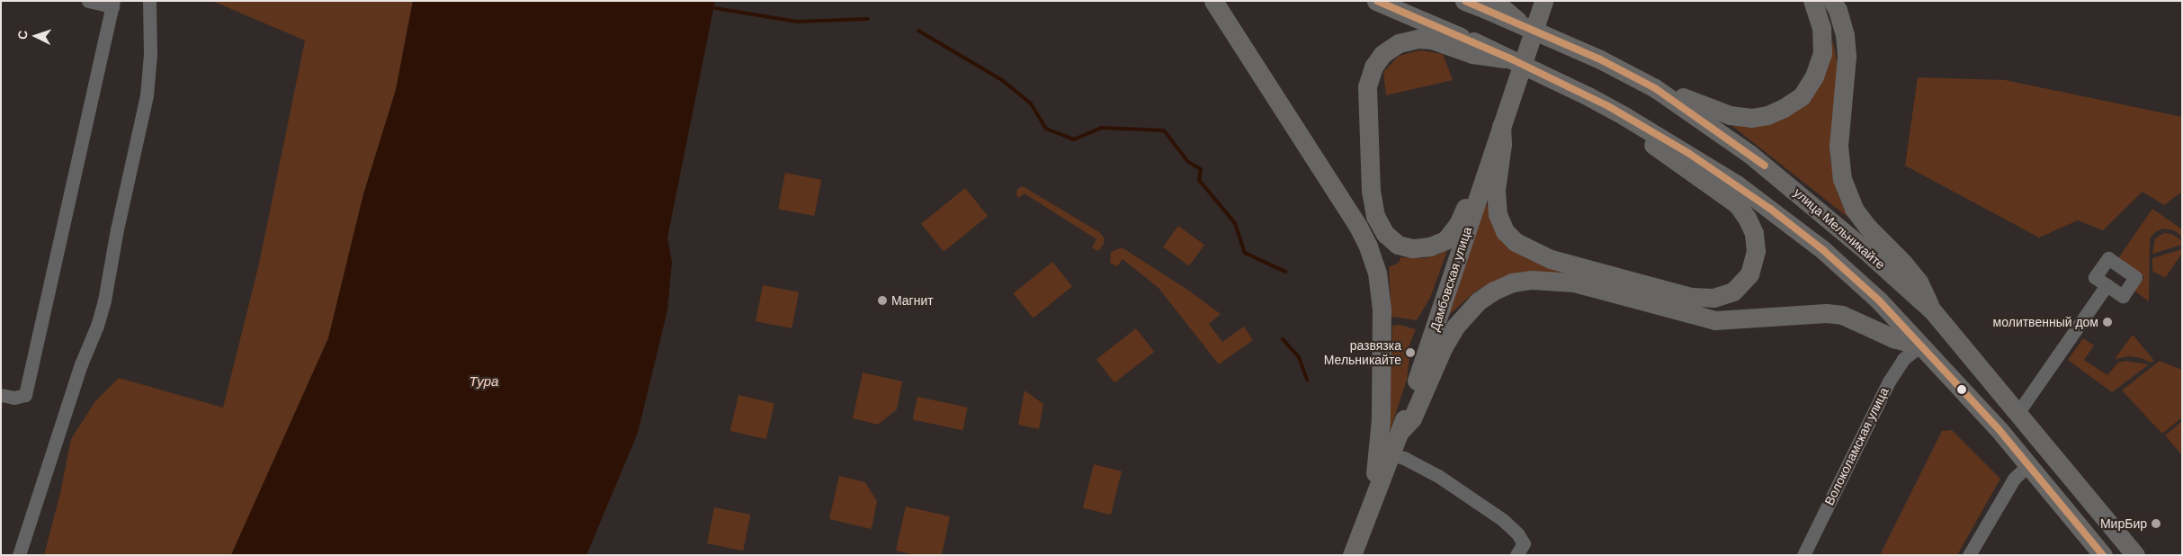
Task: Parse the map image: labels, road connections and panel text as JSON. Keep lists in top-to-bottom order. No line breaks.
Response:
{"streets":{"main road":["улица Мельникайте","Дамбовская улица"],"street":["Волоколамская улица"]},"water":["Тура"],"places":["Магнит","молитвенный дом","развязка Мельникайте","МирБир"],"north":"left"}
